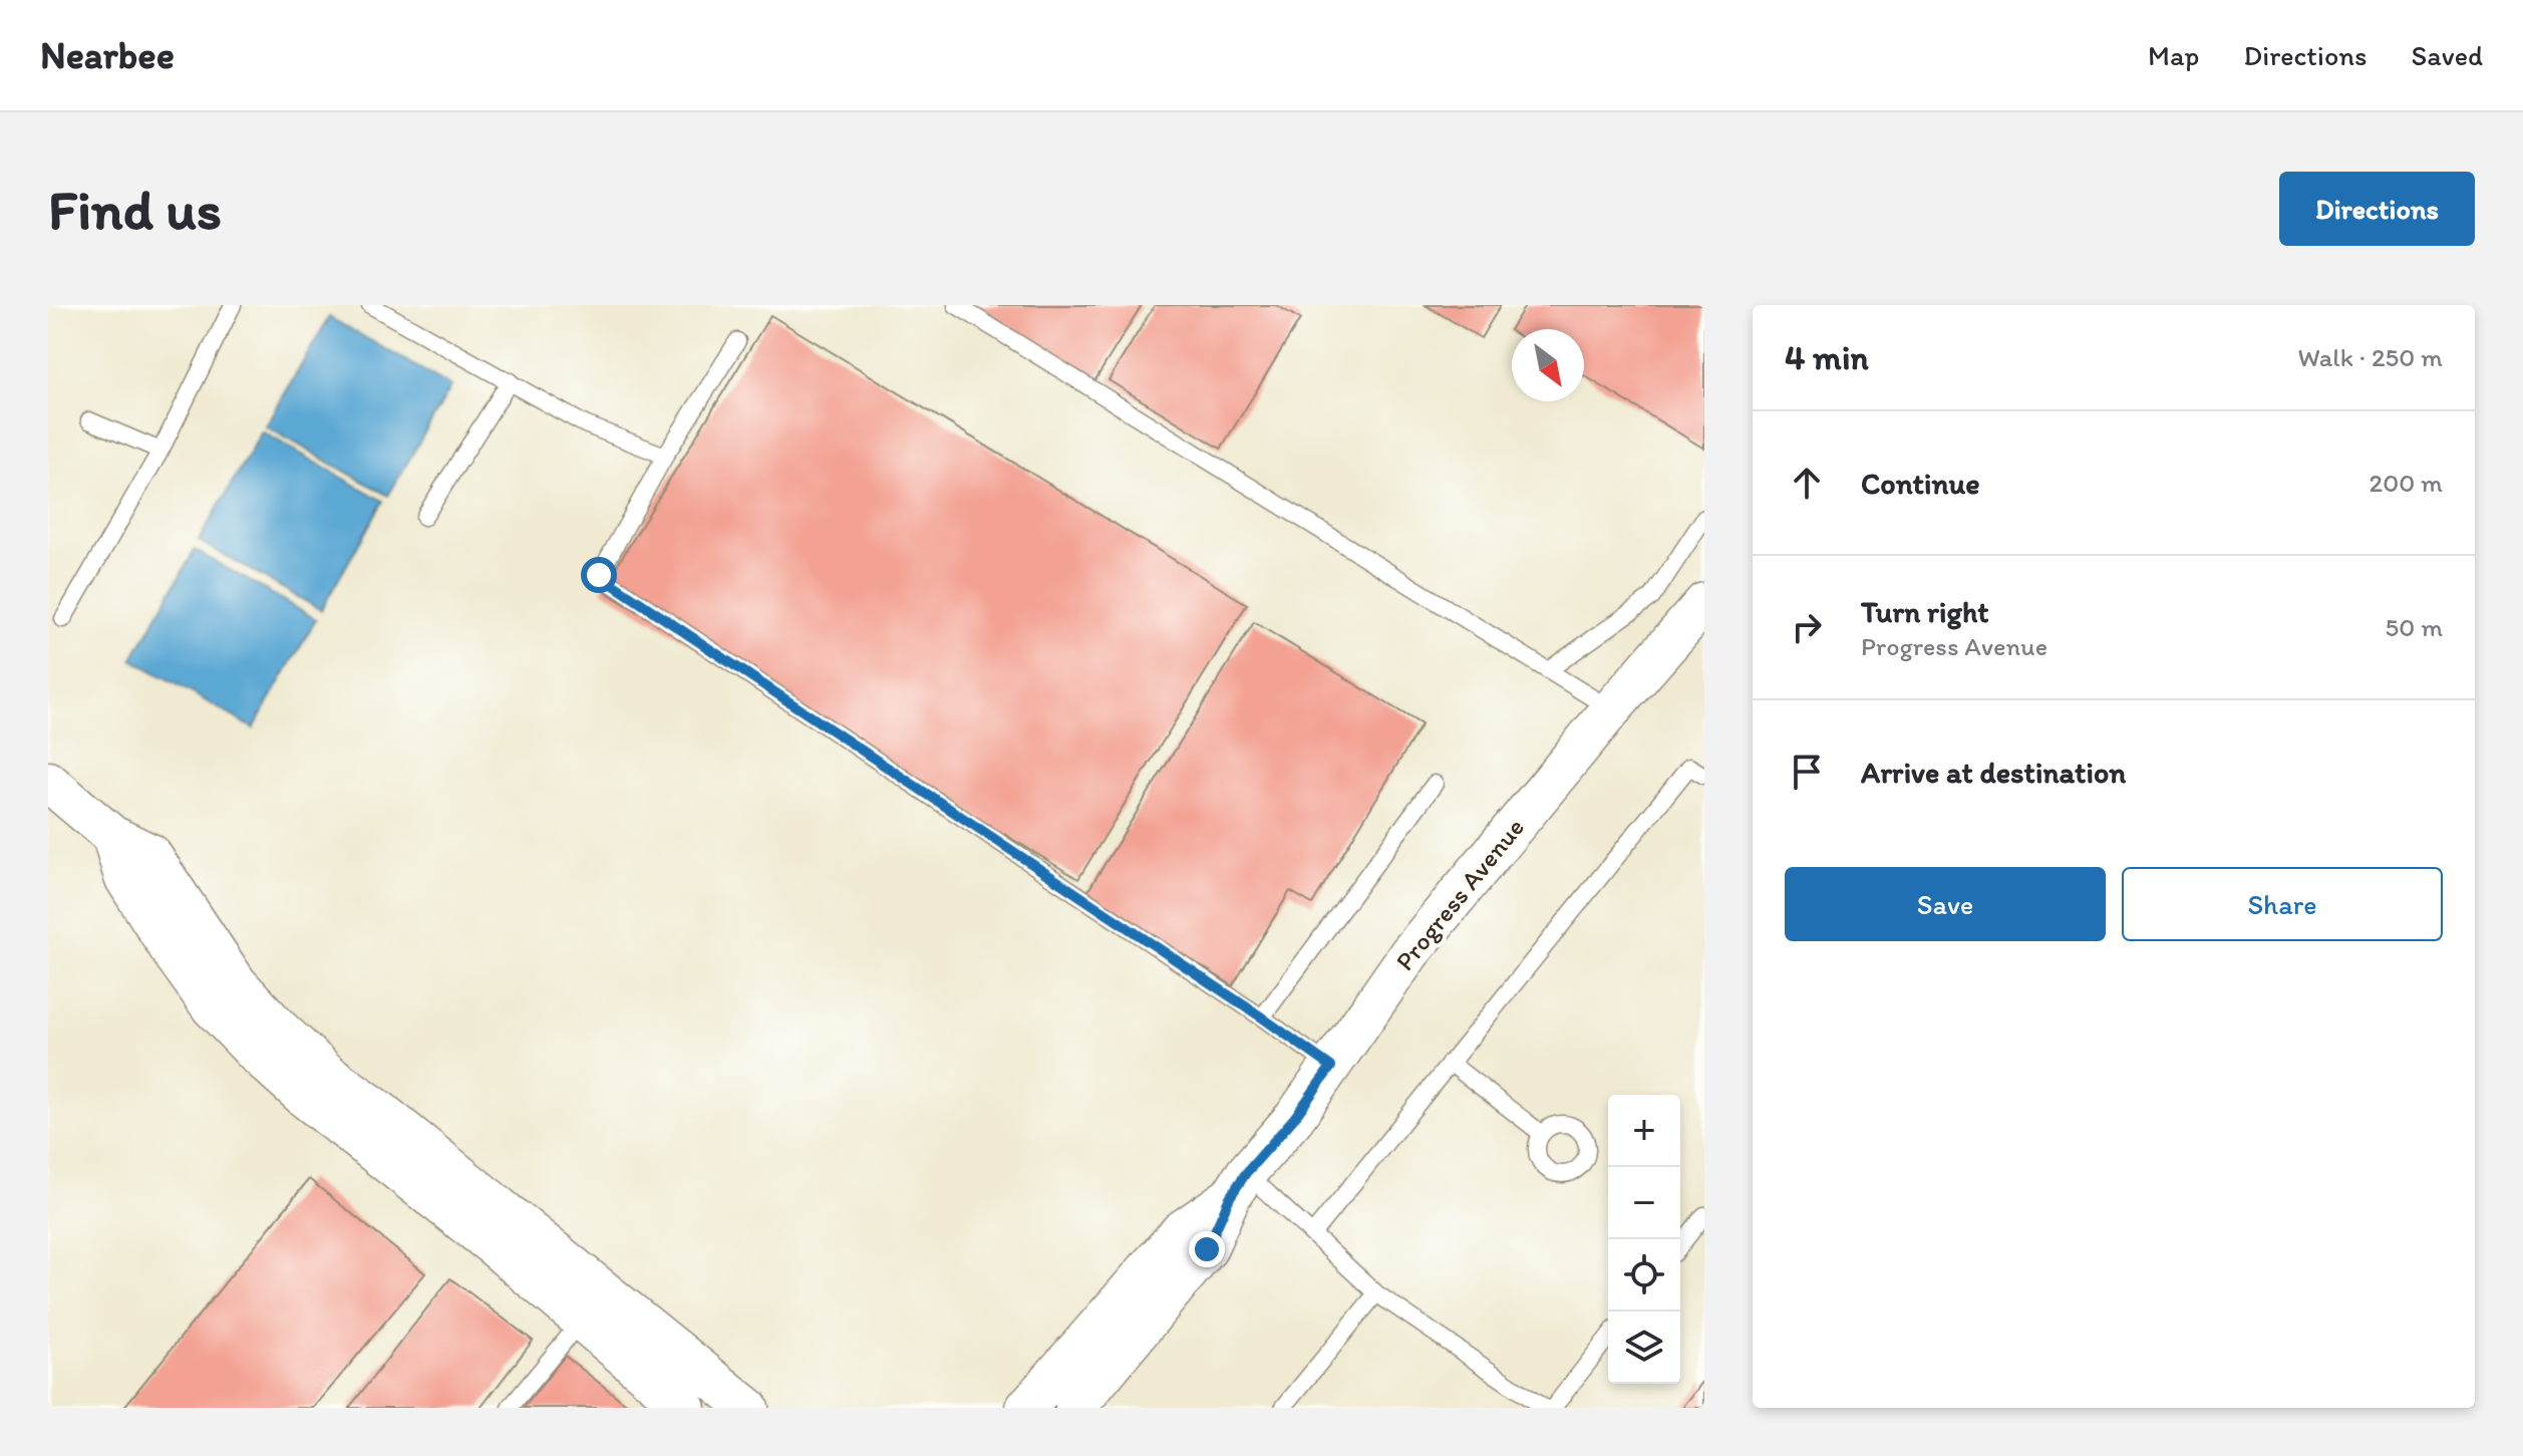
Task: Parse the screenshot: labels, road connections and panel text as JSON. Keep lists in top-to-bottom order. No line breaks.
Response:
{"streets":{"street":["Progress Avenue"]},"north":"bottom right","page":{"header":"Nearbee","nav":["Map","Directions","Saved"],"buttons":["Directions",["Save","Share"]],"title":"Find us","heading":["4 min","Walk · 250 m"],"list":[["Continue","200 m"],["Turn right","Progress Avenue","50 m"],"Arrive at destination"],"map_buttons":["+","−"]}}
